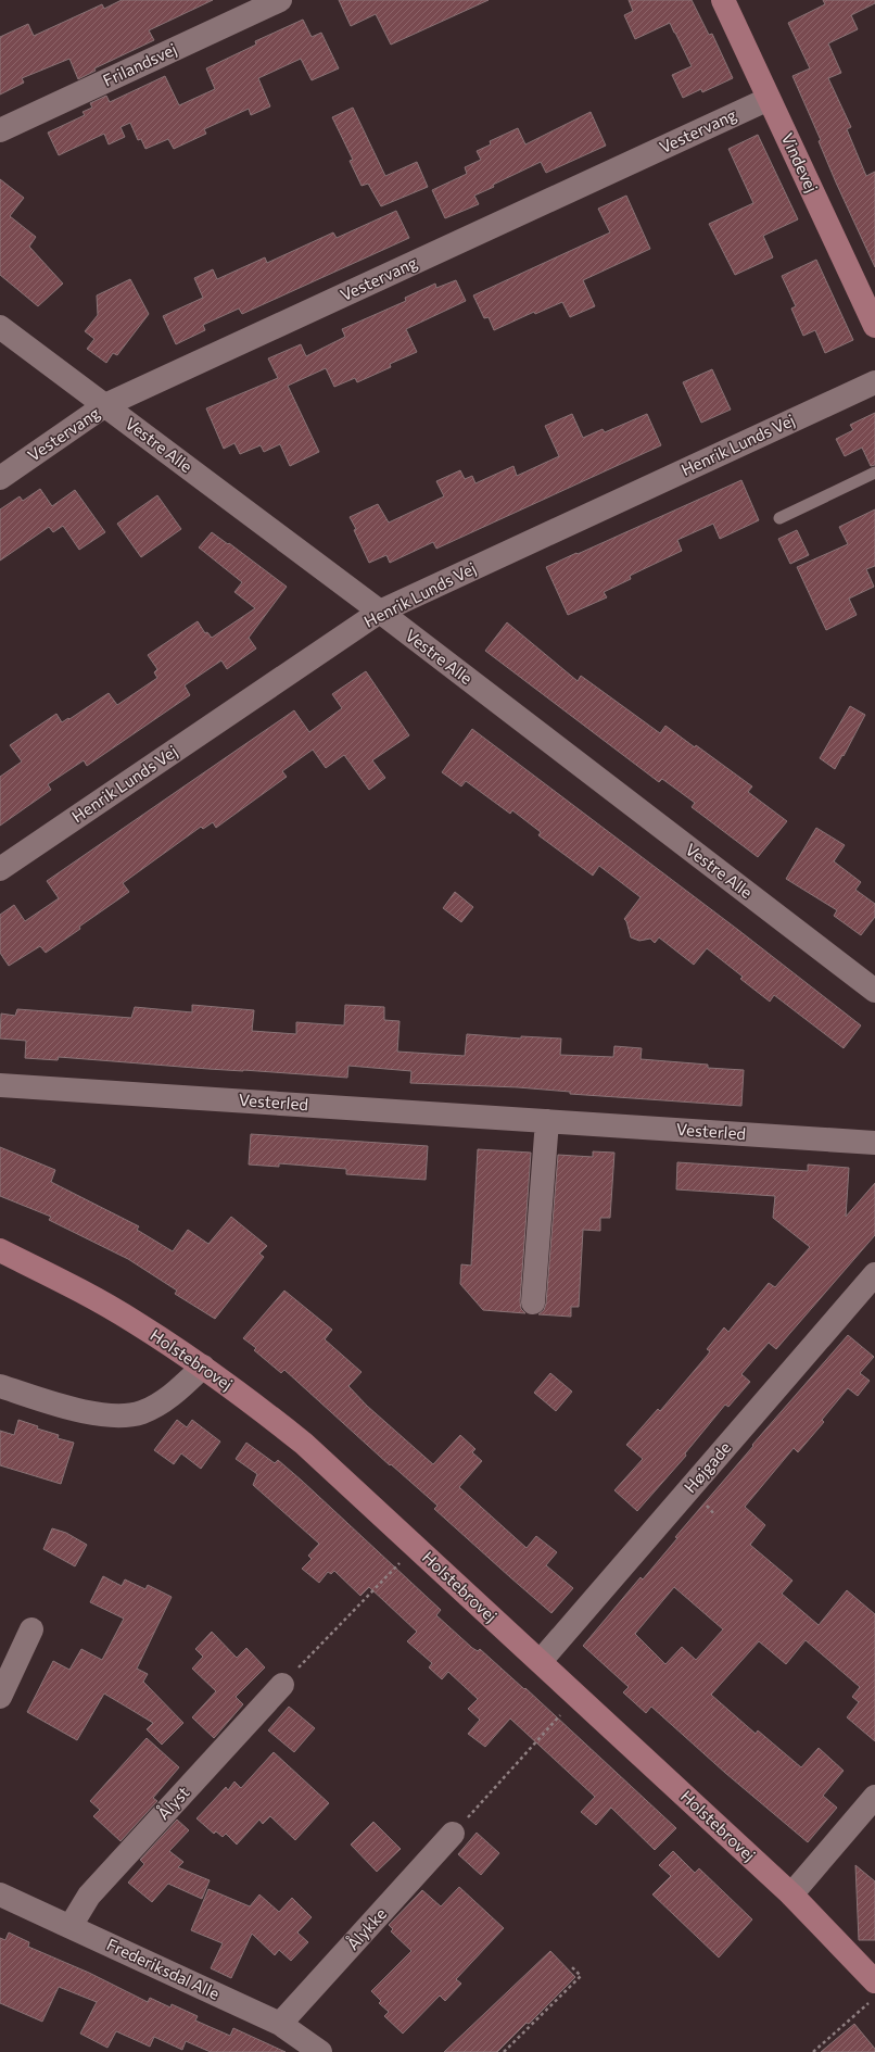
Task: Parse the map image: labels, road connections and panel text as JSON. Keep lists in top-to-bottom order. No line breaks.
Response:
{"streets":{"street":["Frilandsvej","Vestervang","Vindevej","Vestre Alle","Henrik Lunds Vej","Vesterled","Holstebrovej","Højgade","Ålyst","Ålykke","Frederiksdal Alle"]},"crossings":[["Vestervang","Vindevej"],["Vestervang","Vestre Alle"],["Vestre Alle","Henrik Lunds Vej"],["Holstebrovej","Højgade"],["Ålyst","Frederiksdal Alle"],["Ålykke","Frederiksdal Alle"]]}
